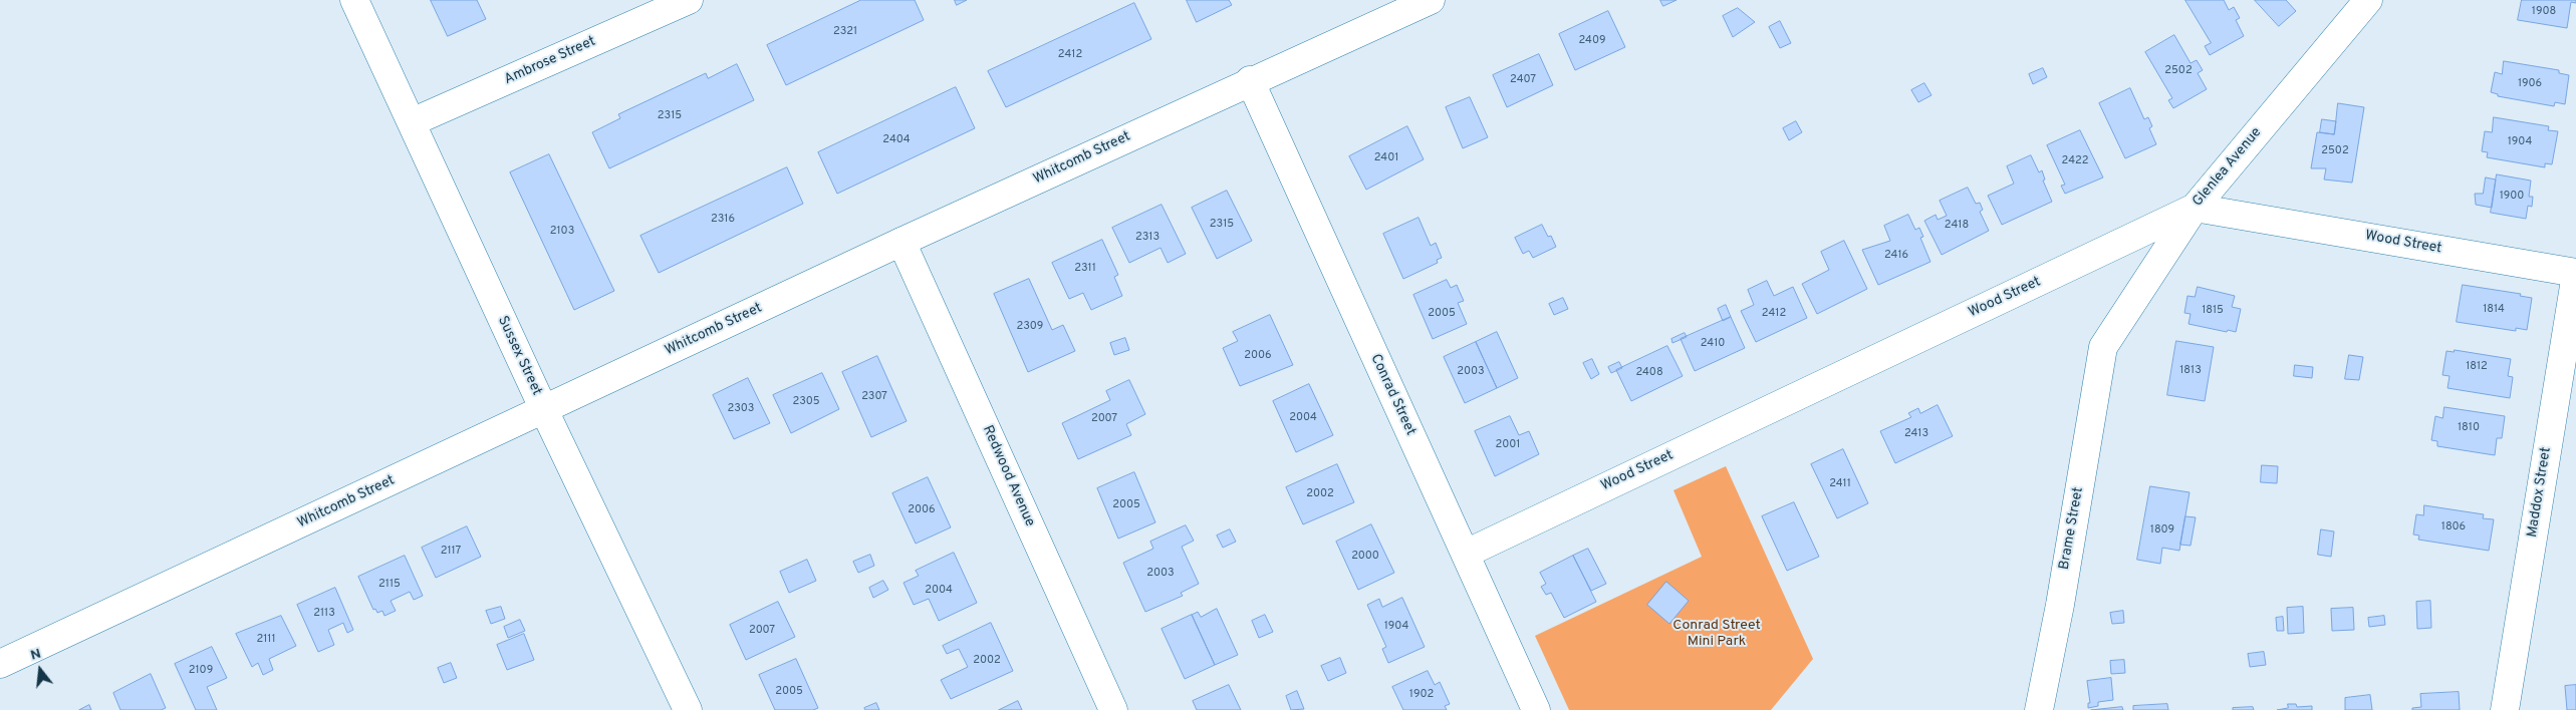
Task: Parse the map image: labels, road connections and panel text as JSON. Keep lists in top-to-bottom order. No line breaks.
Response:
{"streets":{"street":["Ambrose Street","Whitcomb Street","Glenlea Avenue","Wood Street","Sussex Street","Conrad Street","Redwood Avenue","Maddox Street","Brame Street"]},"crossings":[["Ambrose Street","Sussex Street"],["Whitcomb Street","Sussex Street"],["Whitcomb Street","Conrad Street"],["Whitcomb Street","Redwood Avenue"],["Glenlea Avenue","Wood Street"],["Glenlea Avenue","Brame Street"],["Wood Street","Conrad Street"],["Wood Street","Maddox Street"]],"parks":["Conrad Street Mini Park"],"house_numbers":["1908","2321","2409","2412","2502","2407","1906","2315","2404","1904","2502","2401","2422","1900","2316","2315","2418","2103","2313","2416","2311","1814","1815","2005","2412","2309","2410","2006","1812","1813","2003","2408","2307","2305","2303","2004","2007","1810","2413","2001","2411","2002","2005","2006","1806","1809","2117","2000","2003","2115","2004","2113","1904","2007","2111","2002","2109","2005","1902"],"north":"top"}
